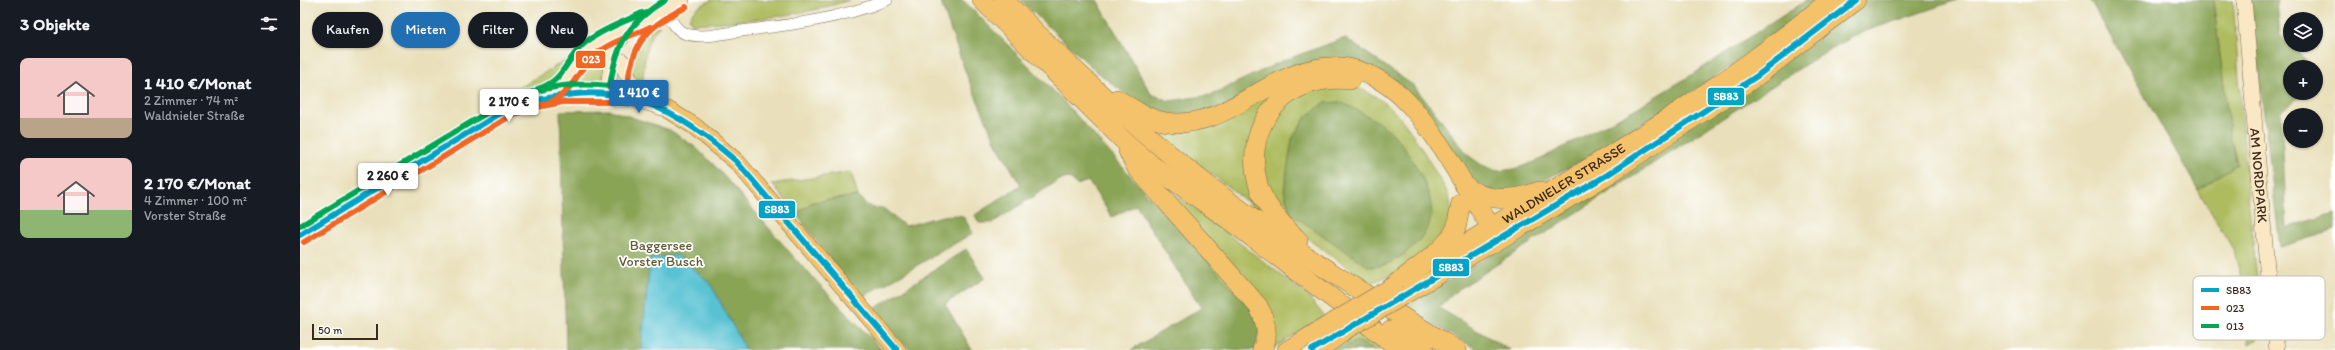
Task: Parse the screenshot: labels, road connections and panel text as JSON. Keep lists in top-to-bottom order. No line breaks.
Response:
{"streets":{"highway":["WALDNIELER STRASSE"],"main road":["AM NORDPARK"]},"parks":["Baggersee Vorster Busch"],"lines":["transit line SB83","transit line 013","transit line 023"],"legend":["SB83","023","013"],"scale_bar":"50 m","page":{"heading":"3 Objekte","map_buttons":["+","−"],"chip":["Kaufen","Mieten","Filter","Neu"],"list":[{"name":"1 410 €/Monat","note":"2 Zimmer · 74 m² · Waldnieler Straße"},{"name":"2 170 €/Monat","note":"4 Zimmer · 100 m² · Vorster Straße"}],"price":["1 410 €","2 170 €","2 260 €"],"scale":"50 m"}}
